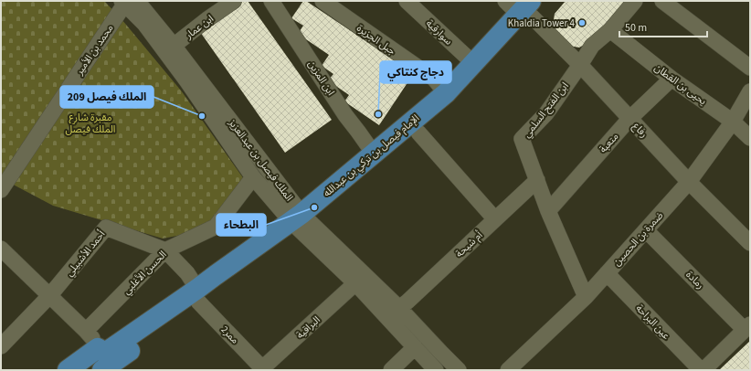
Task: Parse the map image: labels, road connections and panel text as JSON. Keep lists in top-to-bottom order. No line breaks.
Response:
{"streets":{"main road":["الإمام فيصل بن تركي بن عبدالله"],"street":["ابن عمار","سوارقية","جبل الجزيرة","محمد بن الأمير","ابن المزين","يحيى بن القطان","ابن الفتح السلمي","رفاع","متعبة","الملك فيصل بن عبدالعزيز","ضمرة بن الحصين","أم شيحة","أحمد الأشبيلي","الحسن الأغلبي","رمادة","عين البراحة","البراقية","ممر2"]},"crossings":[["ابن عمار","الملك فيصل بن عبدالعزيز"],["سوارقية","الإمام فيصل بن تركي بن عبدالله"],["جبل الجزيرة","الإمام فيصل بن تركي بن عبدالله"],["محمد بن الأمير","الملك فيصل بن عبدالعزيز"],["ابن المزين","الإمام فيصل بن تركي بن عبدالله"],["يحيى بن القطان","ابن الفتح السلمي"],["يحيى بن القطان","متعبة"],["يحيى بن القطان","ضمرة بن الحصين"],["ابن الفتح السلمي","رفاع"],["ابن الفتح السلمي","متعبة"],["ابن الفتح السلمي","ضمرة بن الحصين"],["ابن الفتح السلمي","أم شيحة"],["رفاع","متعبة"],["رفاع","الإمام فيصل بن تركي بن عبدالله"],["رفاع","ضمرة بن الحصين"],["الإمام فيصل بن تركي بن عبدالله","الملك فيصل بن عبدالعزيز"],["الإمام فيصل بن تركي بن عبدالله","أحمد الأشبيلي"],["الإمام فيصل بن تركي بن عبدالله","ممر2"],["الملك فيصل بن عبدالعزيز","أم شيحة"],["الملك فيصل بن عبدالعزيز","الحسن الأغلبي"],["الملك فيصل بن عبدالعزيز","البراقية"],["ضمرة بن الحصين","رمادة"],["ضمرة بن الحصين","عين البراحة"],["أحمد الأشبيلي","الحسن الأغلبي"],["أحمد الأشبيلي","ممر2"],["البراقية","ممر2"]],"parks":["مقبرة شارع الملك فيصل"],"places":["Khaldia Tower 4","دجاج كنتاكي","الملك فيصل 209","البطحاء"],"scale_bar":"50 m"}
